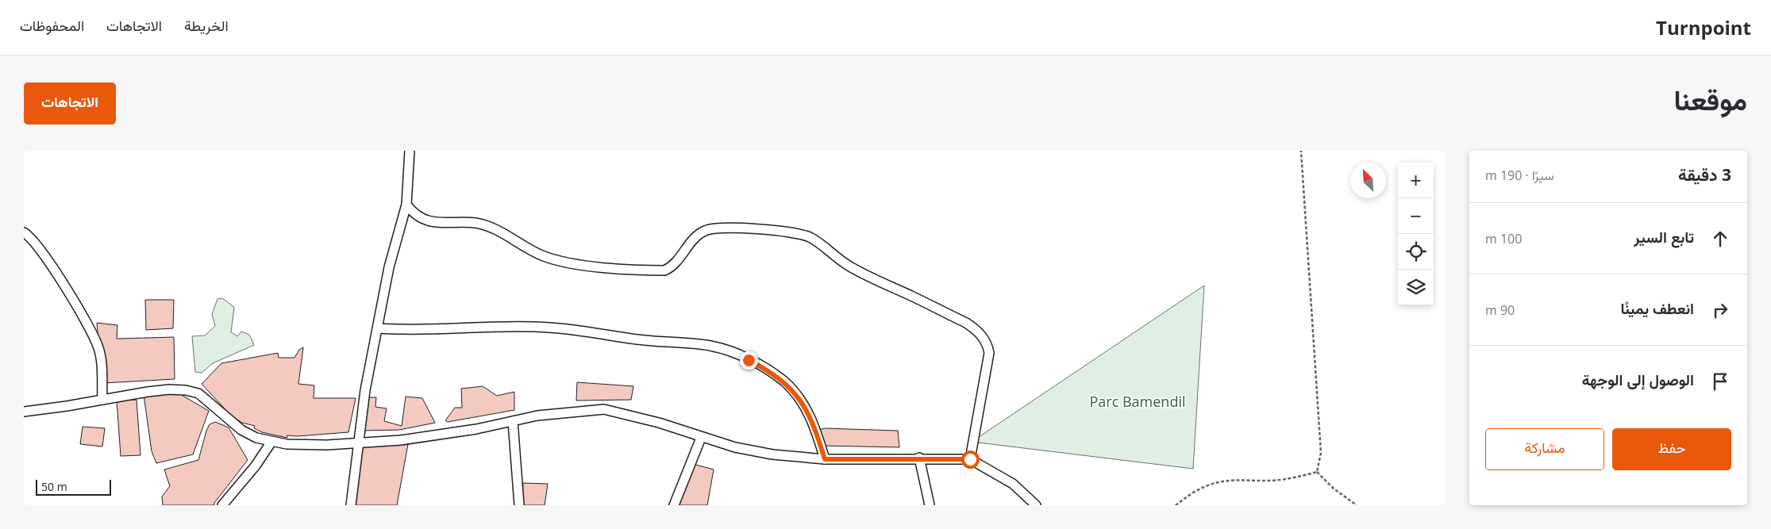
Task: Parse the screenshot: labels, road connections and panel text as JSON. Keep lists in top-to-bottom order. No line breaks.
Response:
{"parks":["Parc Bamendil"],"scale_bar":"50 m","north":"top left","page":{"header":"Turnpoint","nav":["الخريطة","الاتجاهات","المحفوظات"],"title":"موقعنا","buttons":["الاتجاهات",["حفظ","مشاركة"]],"heading":["3 دقيقة","سيرًا · 190 m"],"map_buttons":["+","−"],"list":[["تابع السير","100 m"],["انعطف يمينًا","90 m"],"الوصول إلى الوجهة"],"scale":"50 m"}}
